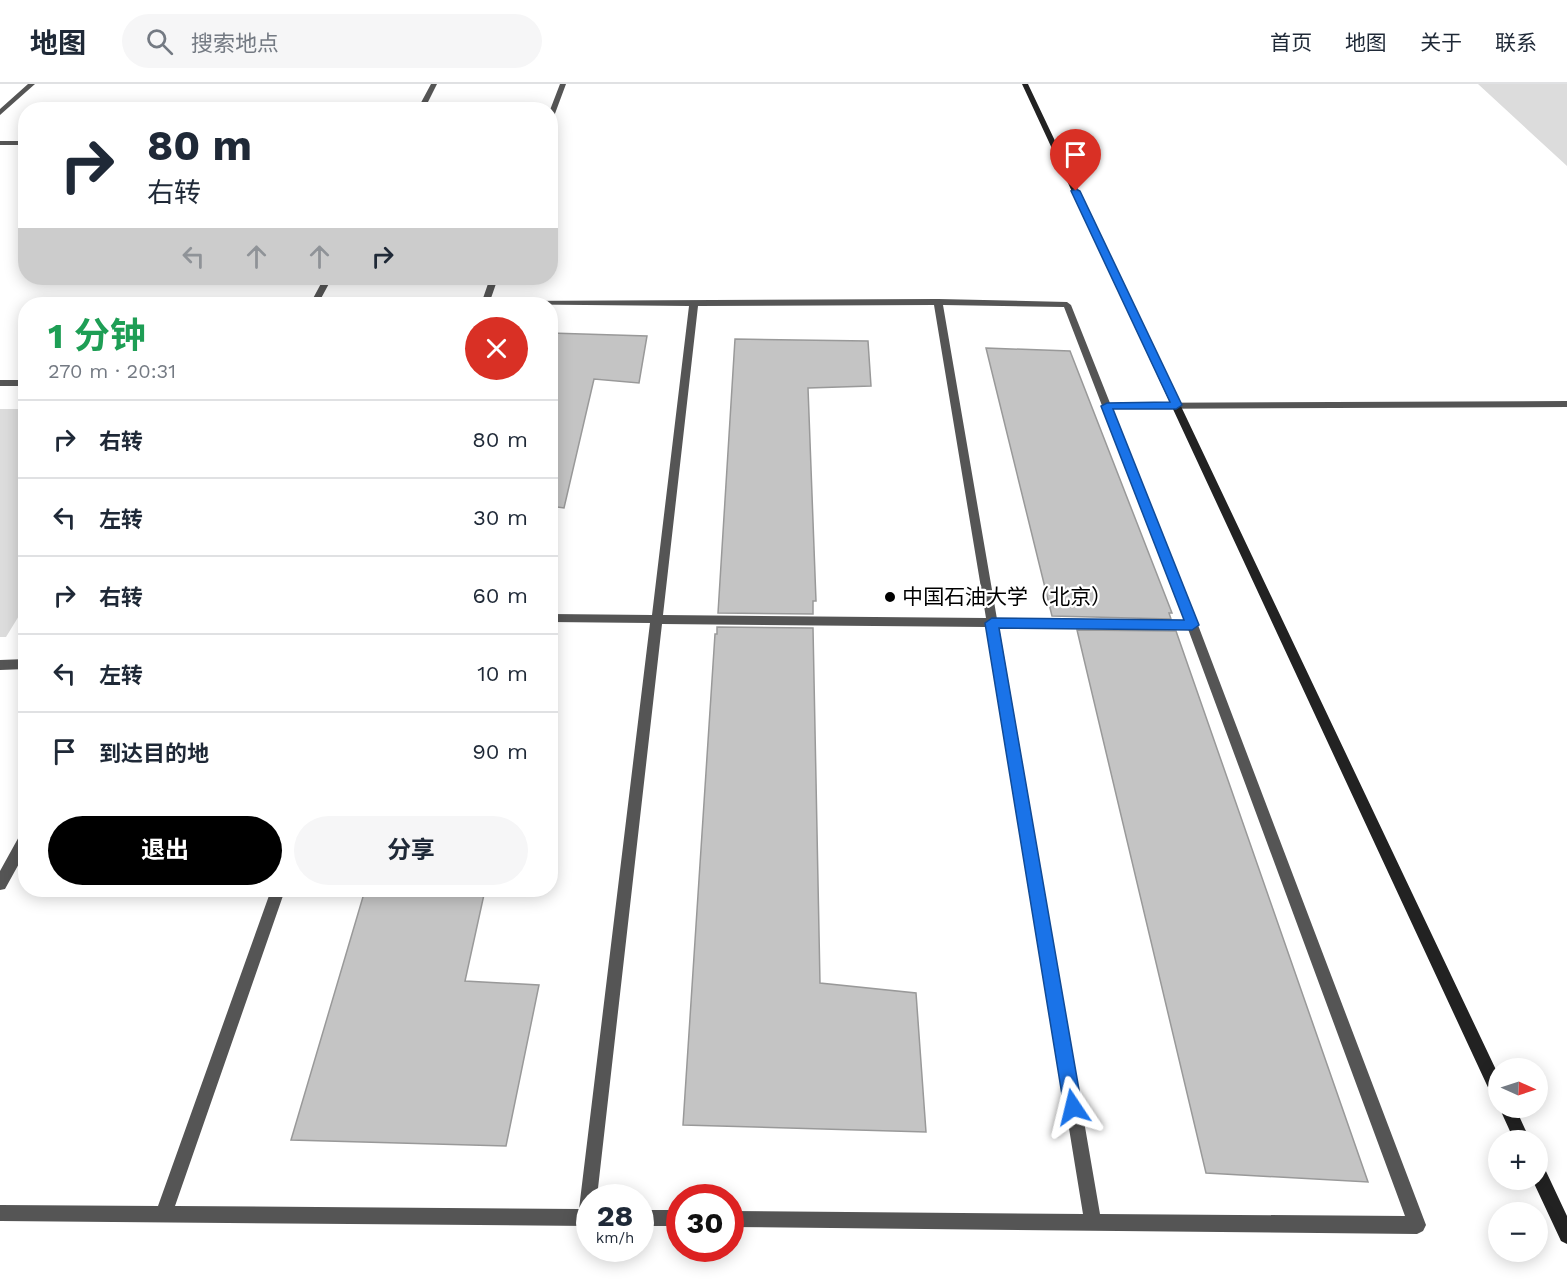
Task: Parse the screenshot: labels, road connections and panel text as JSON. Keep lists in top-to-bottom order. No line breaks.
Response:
{"places":["中国石油大学（北京）"],"north":"right","page":{"header":"地图","search":"搜索地点","nav":["首页","地图","关于","联系"],"turn":["80 m","右转"],"heading":["1 分钟","270 m · 20:31"],"list":[{"name":"右转","value":"80 m"},{"name":"左转","value":"30 m"},{"name":"右转","value":"60 m"},{"name":"左转","value":"10 m"},{"name":"到达目的地","value":"90 m"}],"buttons":["退出","分享"],"map_buttons":["+","−"],"speed":"28 km/h","limit":"30"}}
